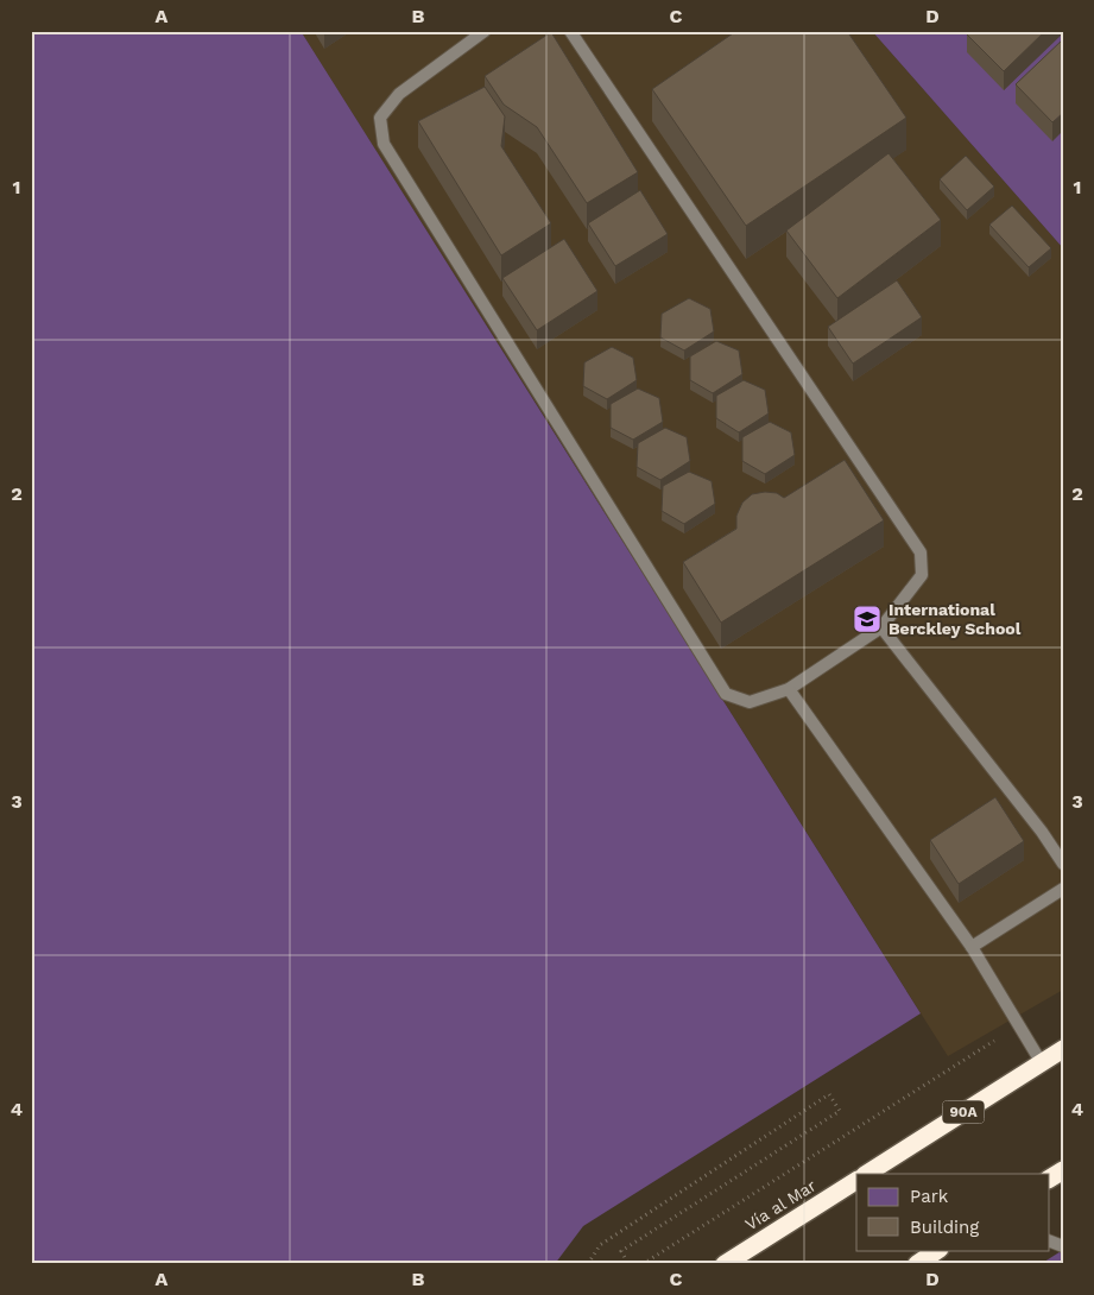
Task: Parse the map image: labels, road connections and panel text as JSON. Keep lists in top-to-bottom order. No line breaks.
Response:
{"streets":{"highway":["90A","Vía al Mar"]},"places":{"school or university":["International Berckley School"]},"legend":["Park","Building"],"grid":{"columns":["A","B","C","D"],"rows":["1","2","3","4"]}}
